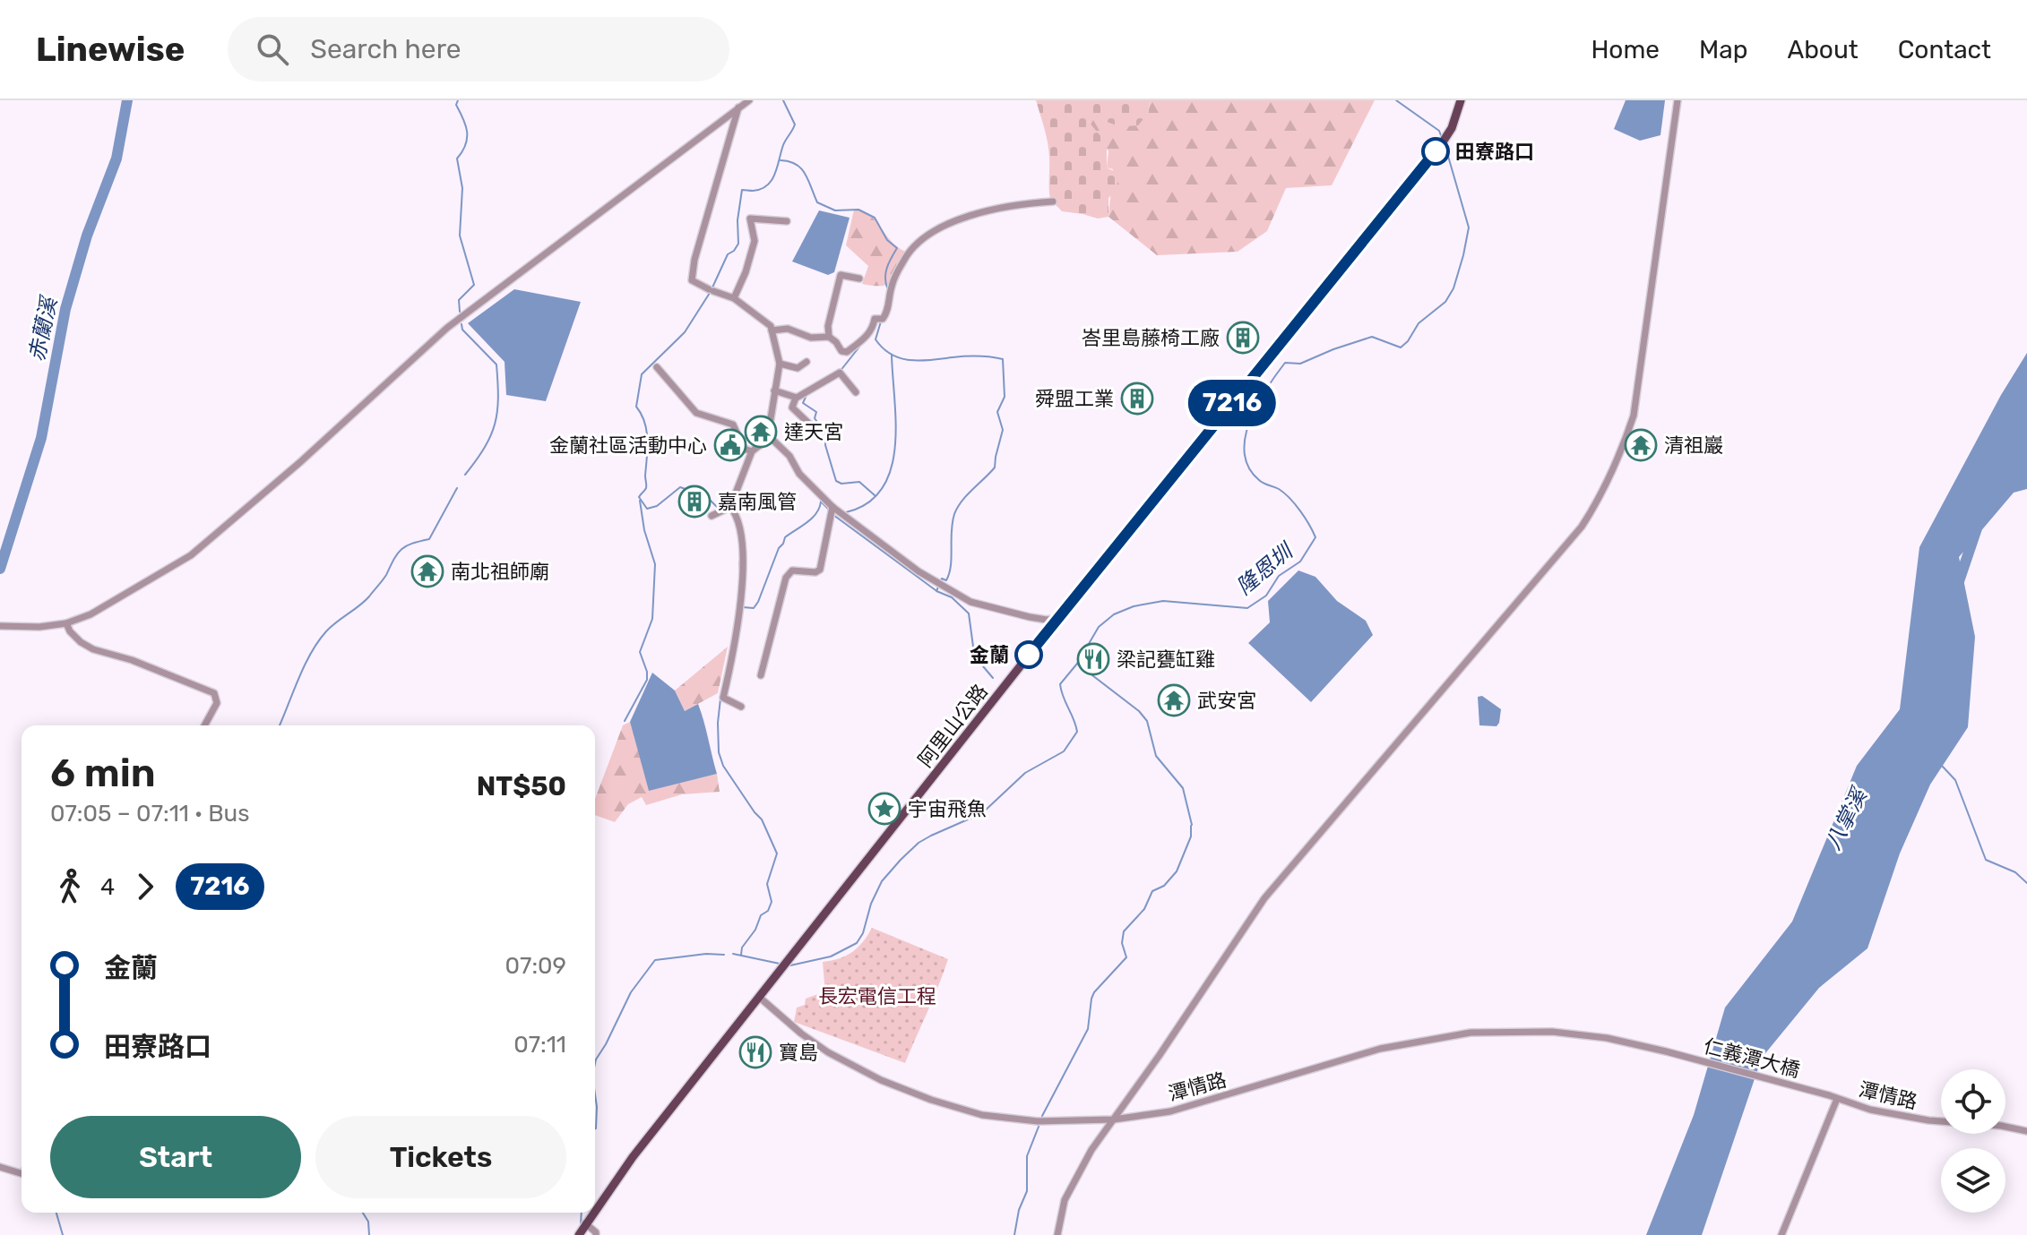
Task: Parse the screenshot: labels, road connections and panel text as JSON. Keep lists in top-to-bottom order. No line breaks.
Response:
{"streets":{"main road":["阿里山公路"],"street":["仁義潭大橋","潭情路"]},"crossings":[["阿里山公路","潭情路"],["仁義潭大橋","潭情路"]],"water":["赤蘭溪","隆恩圳","八掌溪"],"parks":["長宏電信工程"],"places":{"other":["田寮路口","金蘭"],"building":["峇里島藤椅工廠","舜盟工業","嘉南風管"],"temple":["達天宮","清祖巖","南北祖師廟","武安宮"],"public building":["金蘭社區活動中心"],"restaurant":["梁記甕缸雞","寶島"],"place":["宇宙飛魚"]},"lines":["bus line 7216"],"page":{"header":"Linewise","search":"Search here","nav":["Home","Map","About","Contact"],"on_map":"7216","heading":["6 min","07:05 – 07:11 · Bus","NT$50"],"legs":["4","7216"],"list":[{"name":"金蘭","value":"07:09"},{"name":"田寮路口","value":"07:11"}],"buttons":["Start","Tickets"]}}
